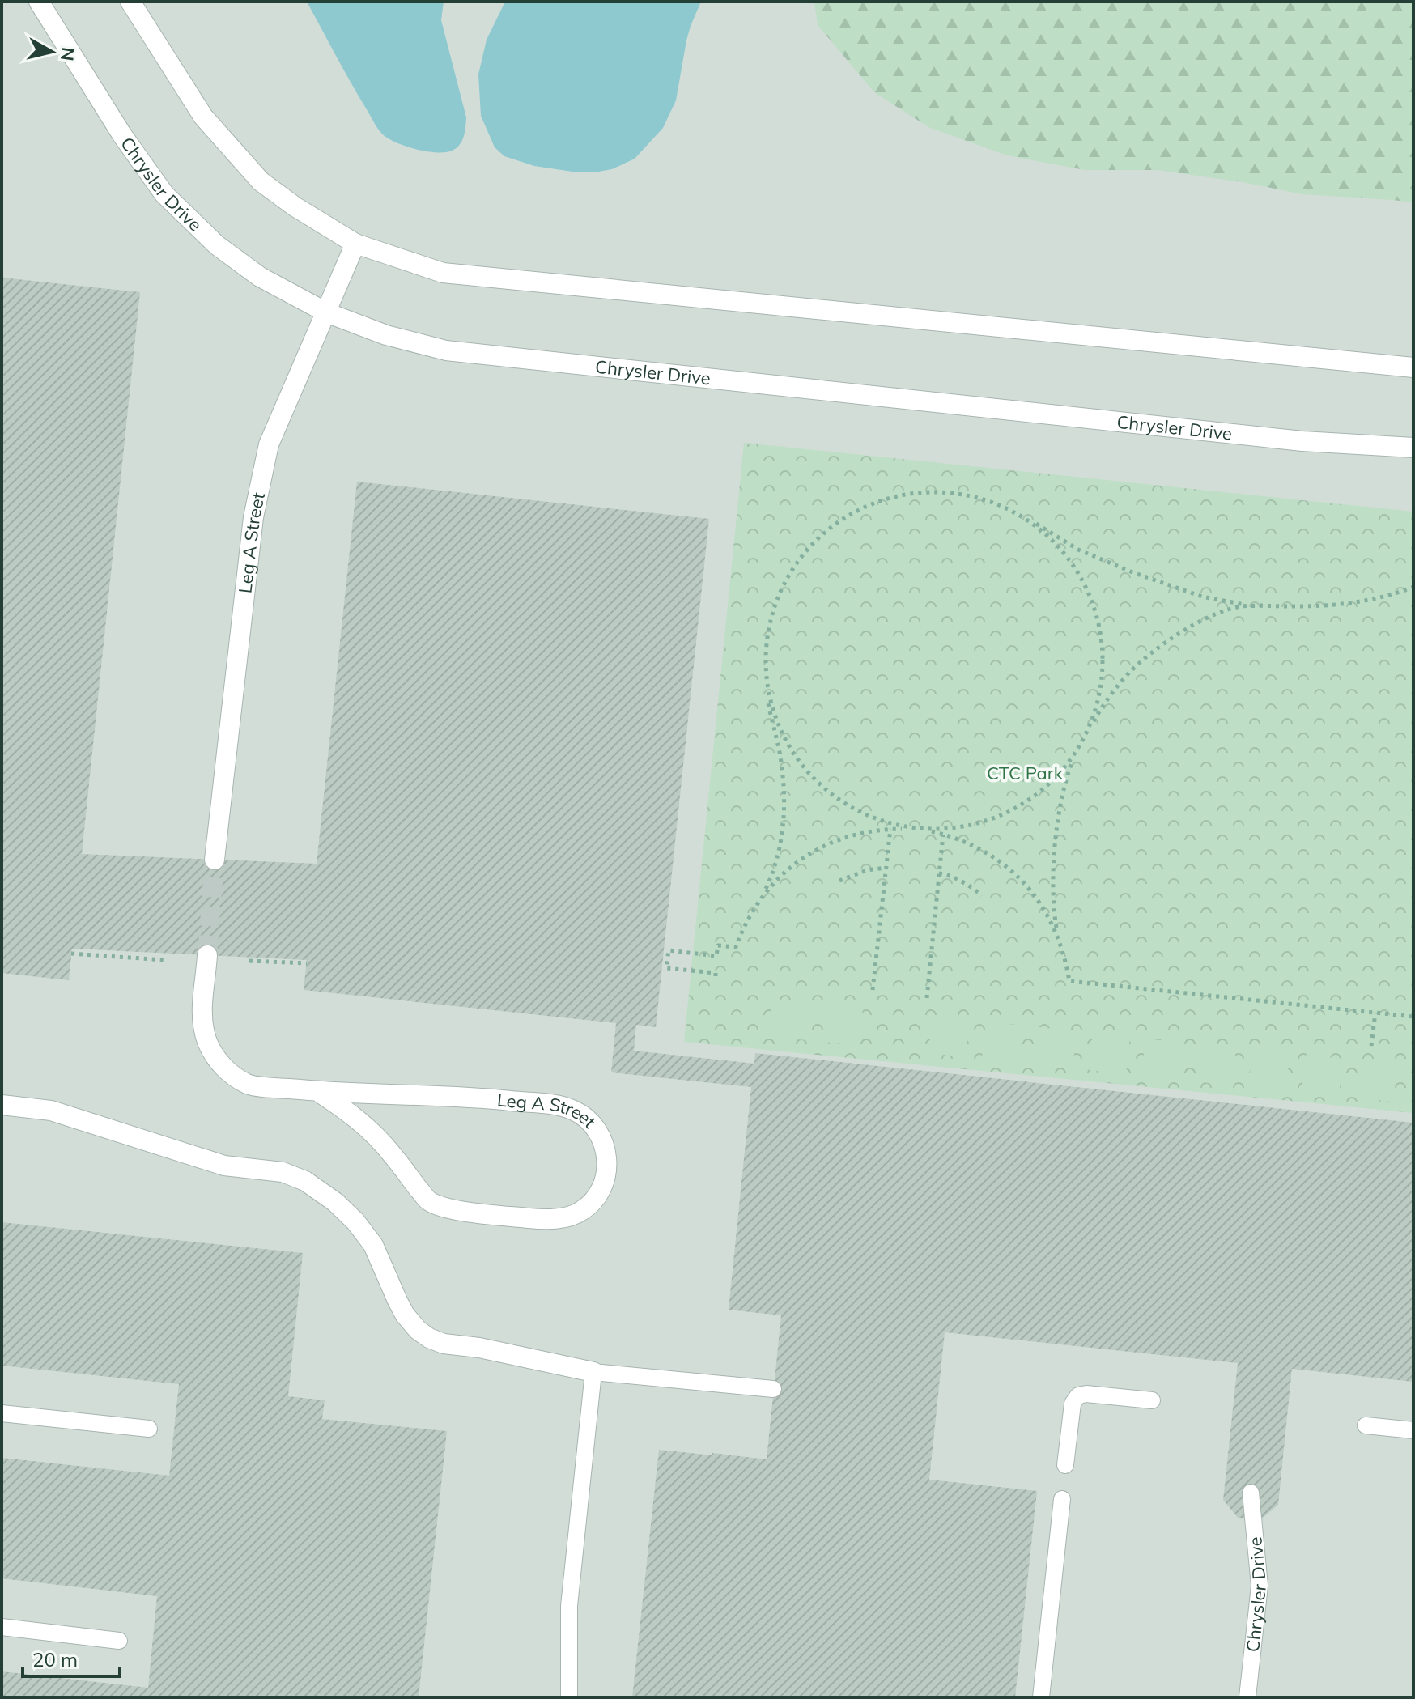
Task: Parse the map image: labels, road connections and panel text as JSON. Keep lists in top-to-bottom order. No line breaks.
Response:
{"streets":{"street":["Chrysler Drive","Leg A Street"]},"crossings":[["Chrysler Drive","Leg A Street"]],"parks":["CTC Park"],"scale_bar":"20 m","north":"right"}
